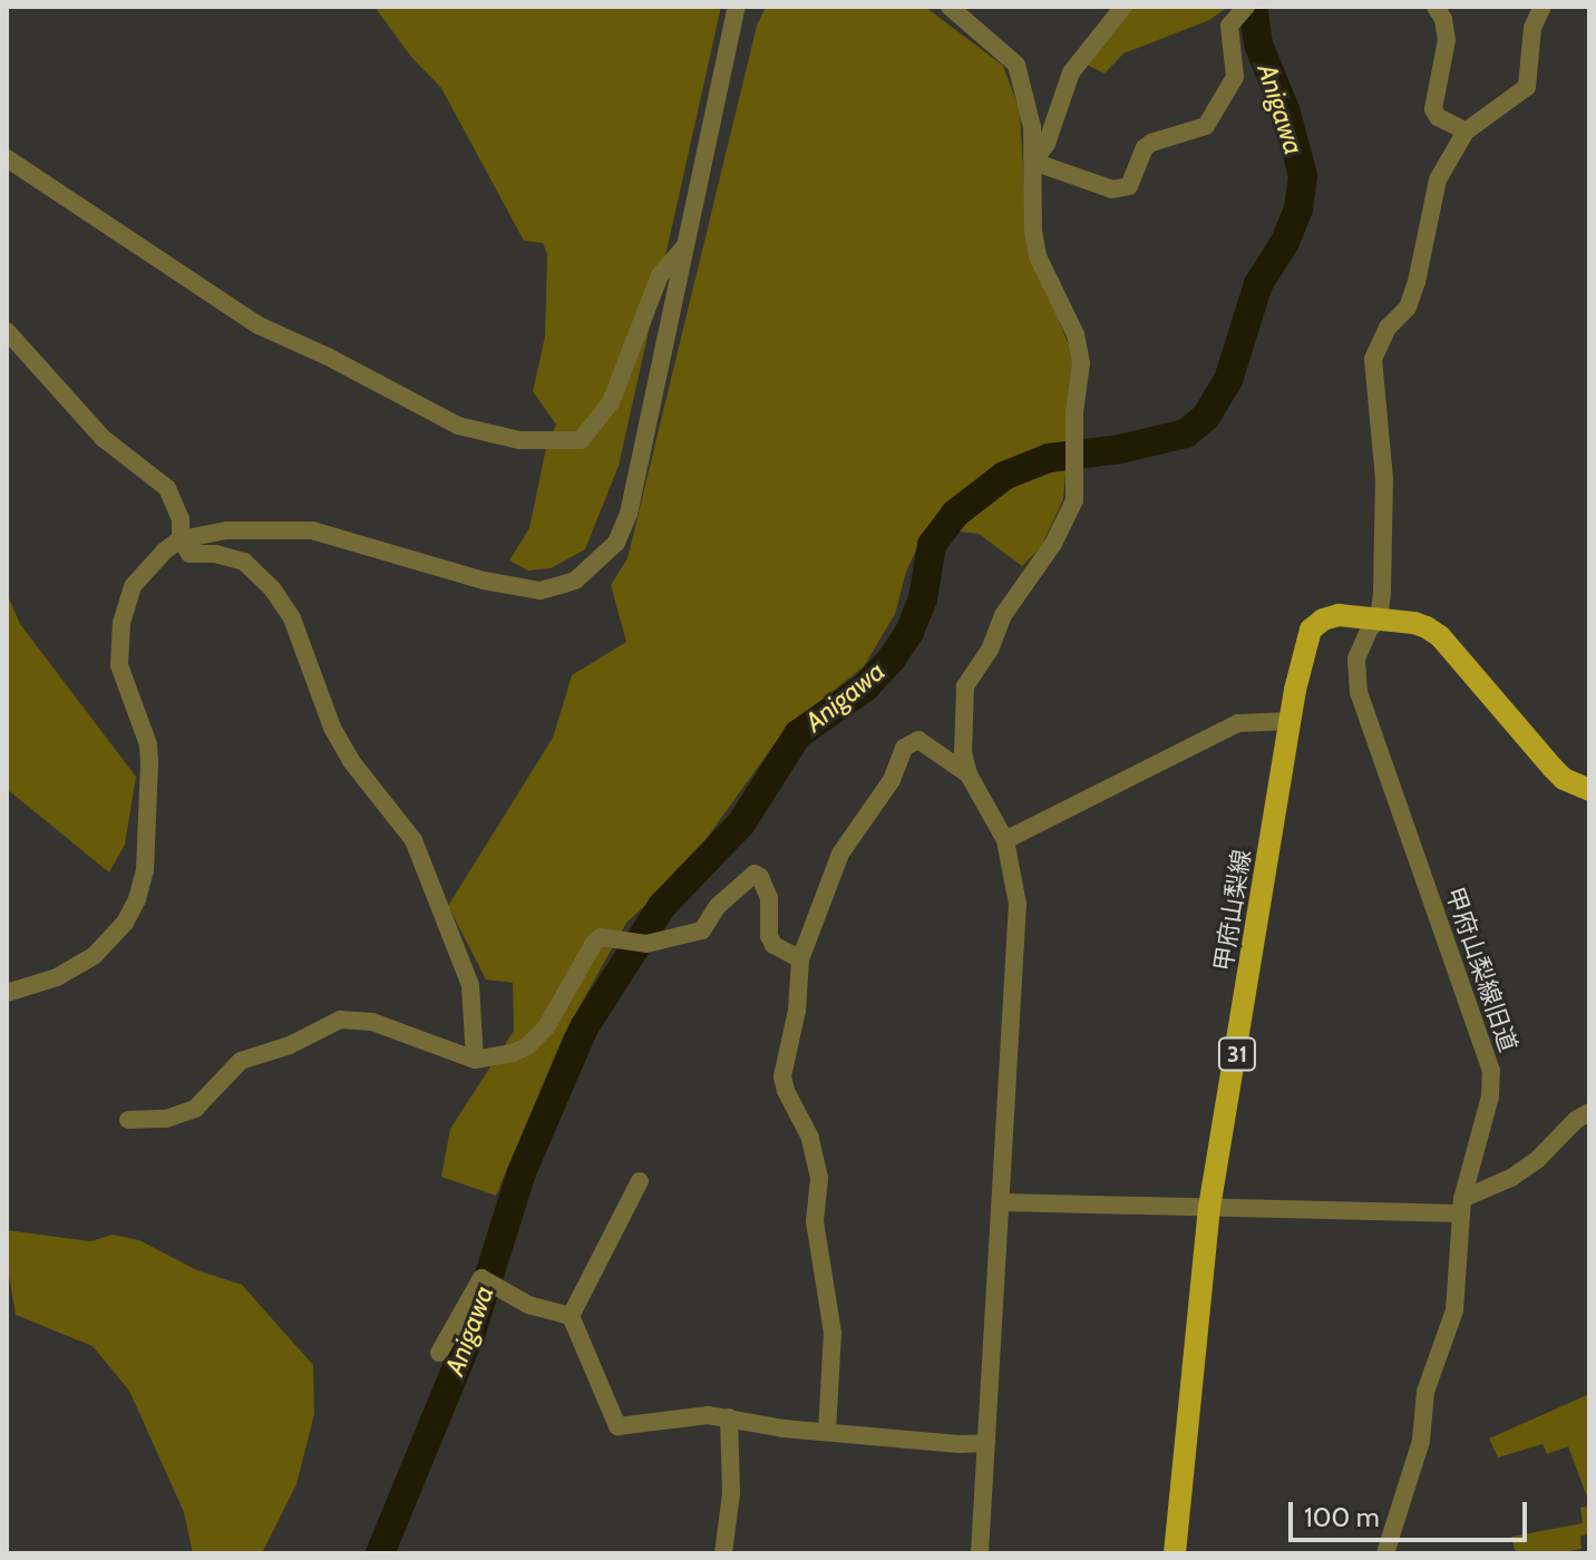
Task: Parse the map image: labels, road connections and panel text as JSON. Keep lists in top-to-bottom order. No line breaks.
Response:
{"streets":{"main road":["甲府山梨線","31"],"street":["甲府山梨線旧道"]},"crossings":[["甲府山梨線","甲府山梨線旧道"]],"water":["Anigawa"],"scale_bar":"100 m"}
